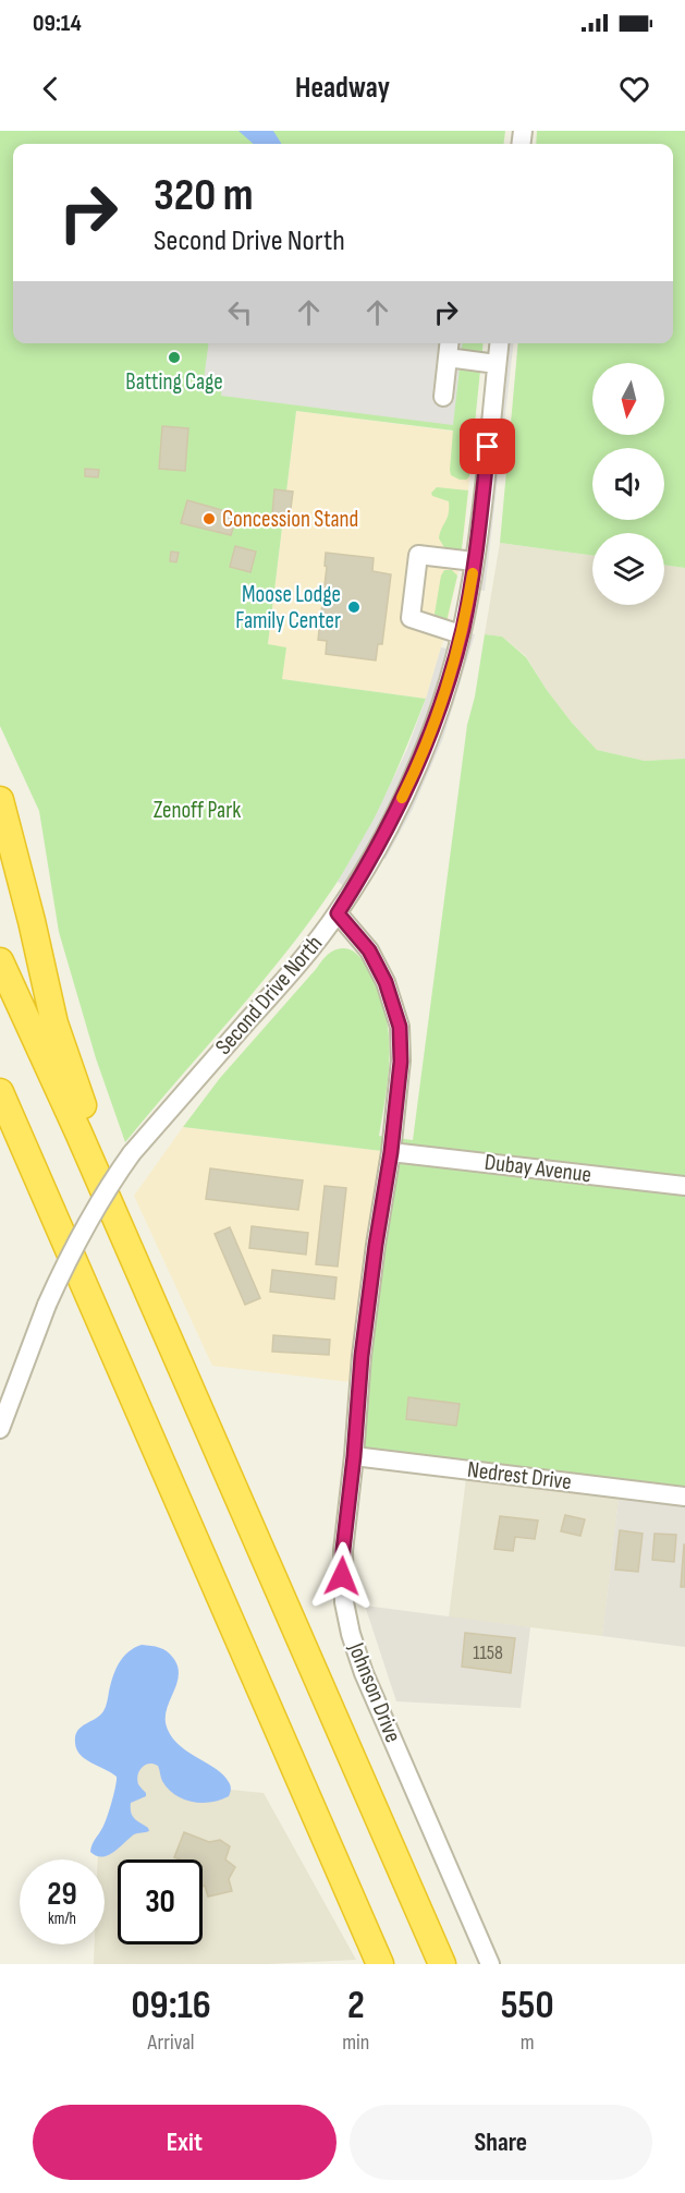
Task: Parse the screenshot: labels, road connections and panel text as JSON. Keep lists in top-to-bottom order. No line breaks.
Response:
{"streets":{"street":["Second Drive North","Dubay Avenue","Nedrest Drive","Johnson Drive"]},"crossings":[["Second Drive North","Johnson Drive"],["Dubay Avenue","Johnson Drive"],["Nedrest Drive","Johnson Drive"]],"parks":["Zenoff Park"],"places":["Batting Cage","Concession Stand","Moose Lodge Family Center"],"house_numbers":["1158"],"north":"bottom","page":{"status":"09:14","header":"Headway","turn":["320 m","Second Drive North"],"speed":"29 km/h","limit":"30","eta":["09:16","Arrival","2","min","550","m"],"buttons":["Exit","Share"]}}
